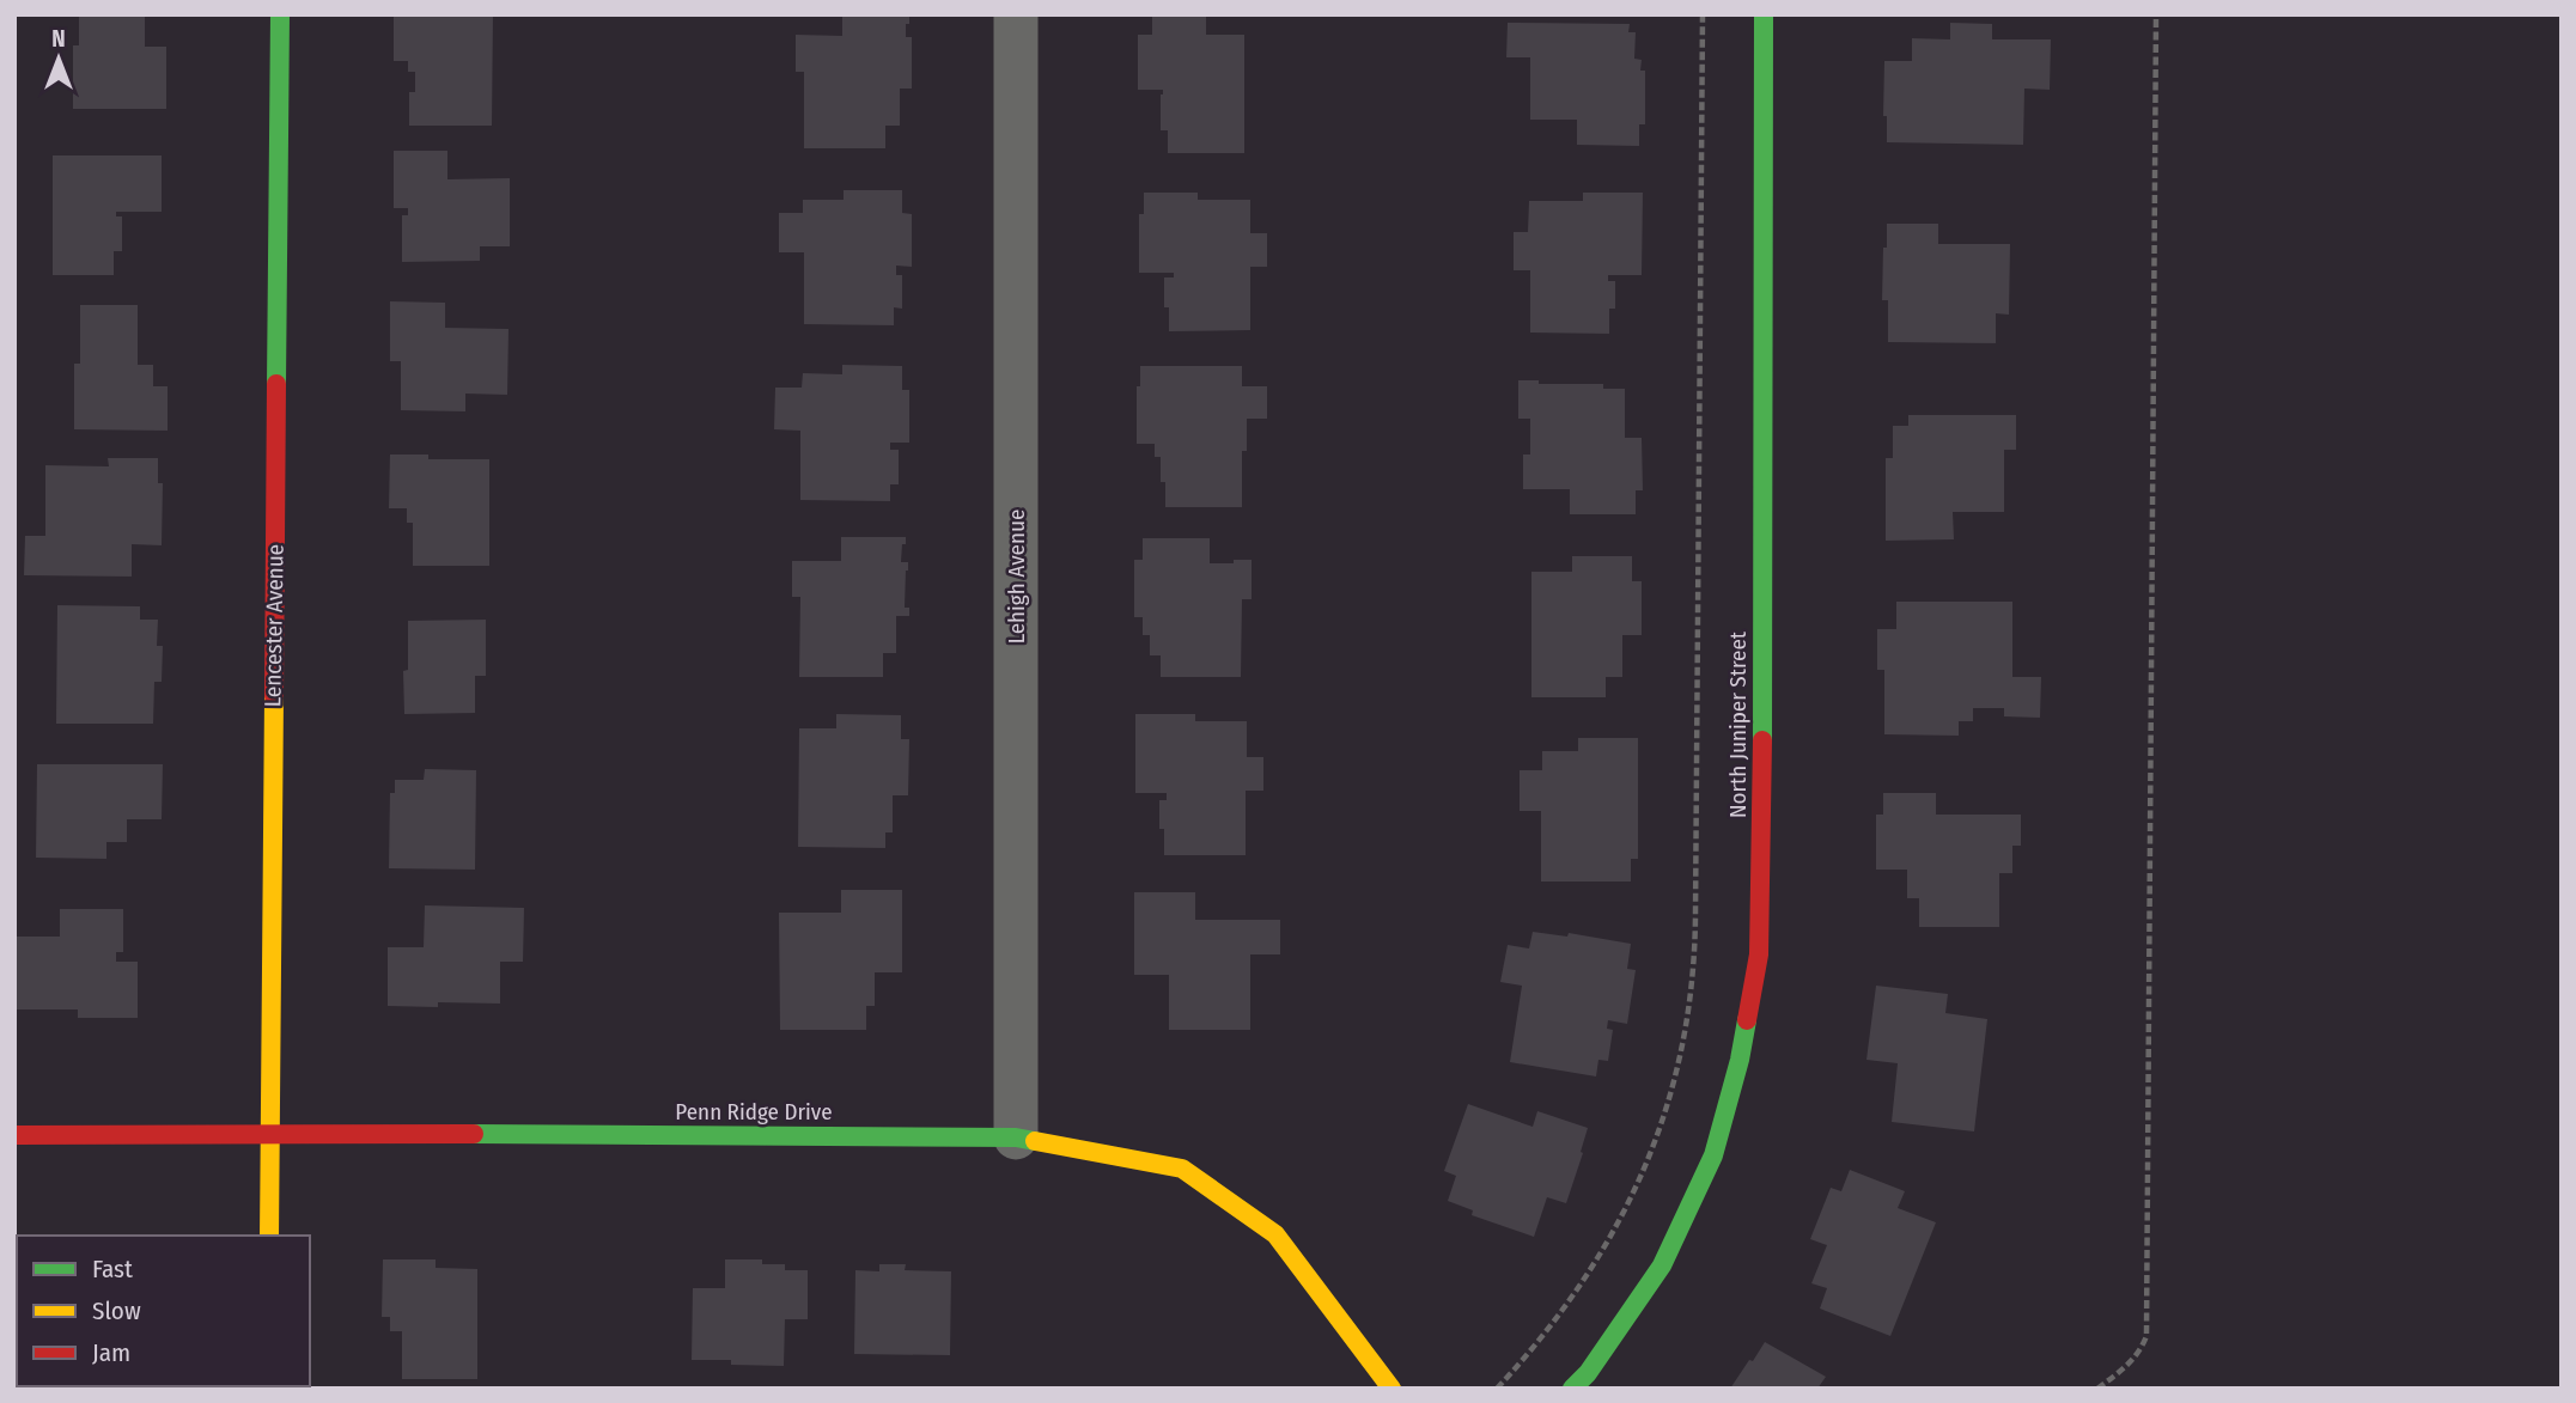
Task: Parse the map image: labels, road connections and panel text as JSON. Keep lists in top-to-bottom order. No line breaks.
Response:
{"streets":{"street":["Lehigh Avenue","Lencester Avenue","North Juniper Street","Penn Ridge Drive"]},"crossings":[["Lehigh Avenue","Penn Ridge Drive"],["Lencester Avenue","Penn Ridge Drive"]],"legend":["Fast","Slow","Jam"],"north":"top"}
